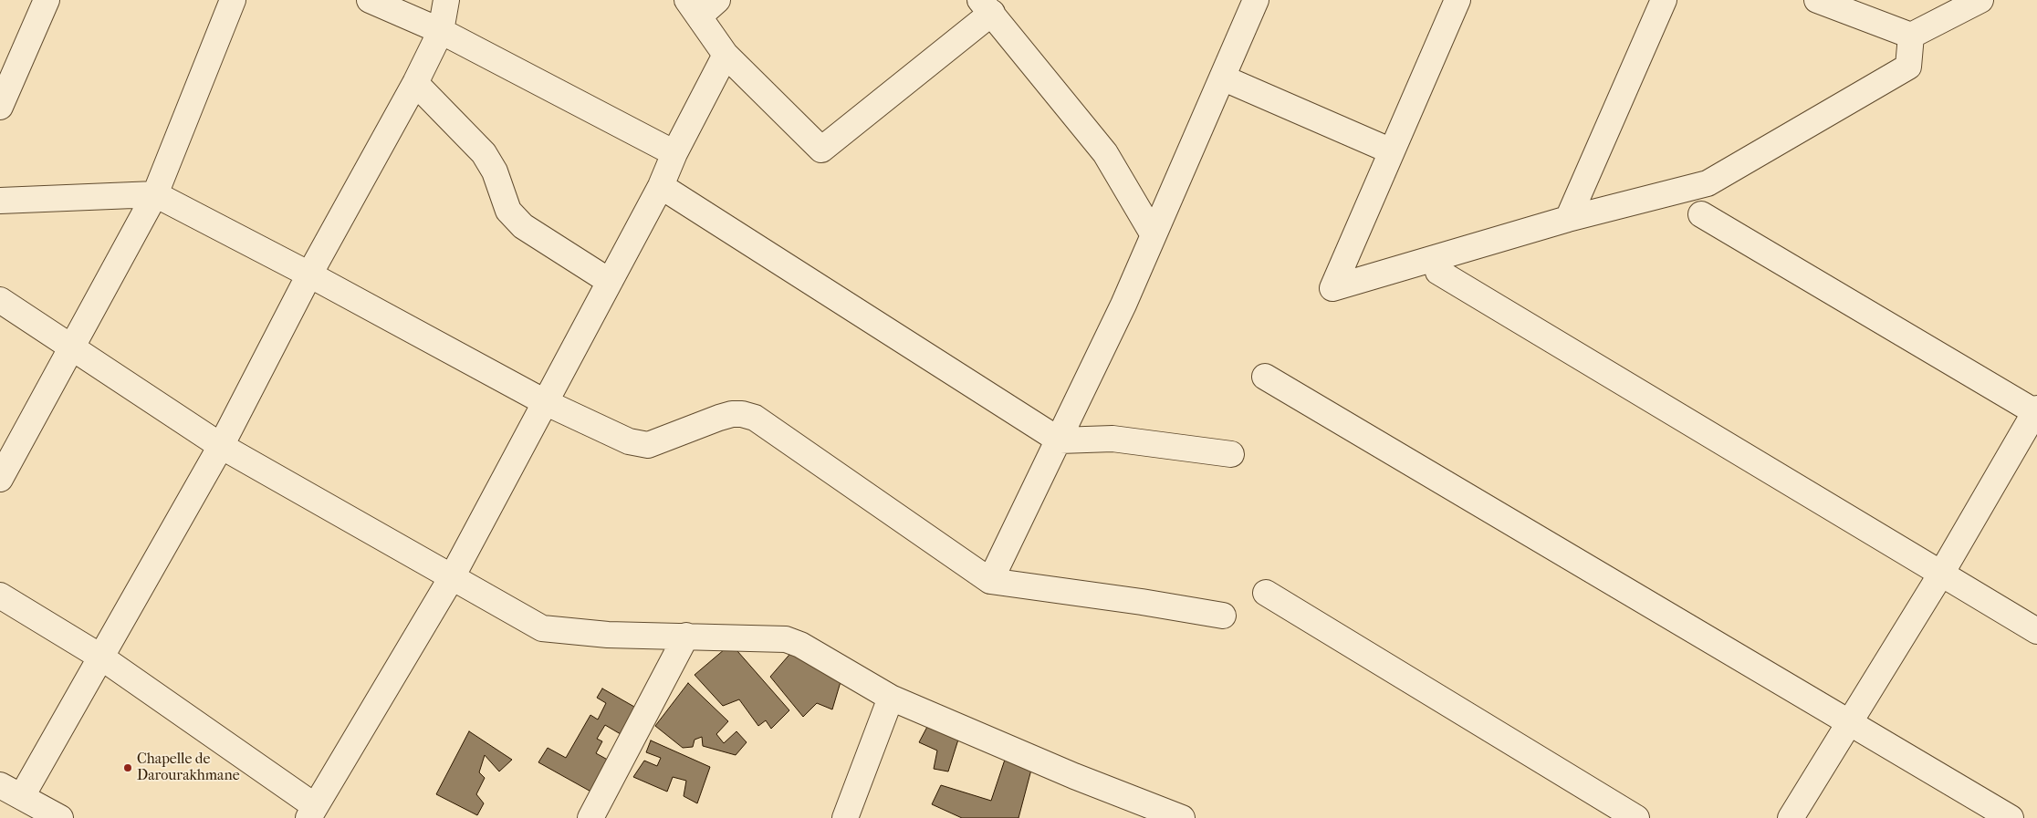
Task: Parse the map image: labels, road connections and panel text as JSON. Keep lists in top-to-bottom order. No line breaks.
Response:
{"places":["Chapelle de Darourakhmane"]}
